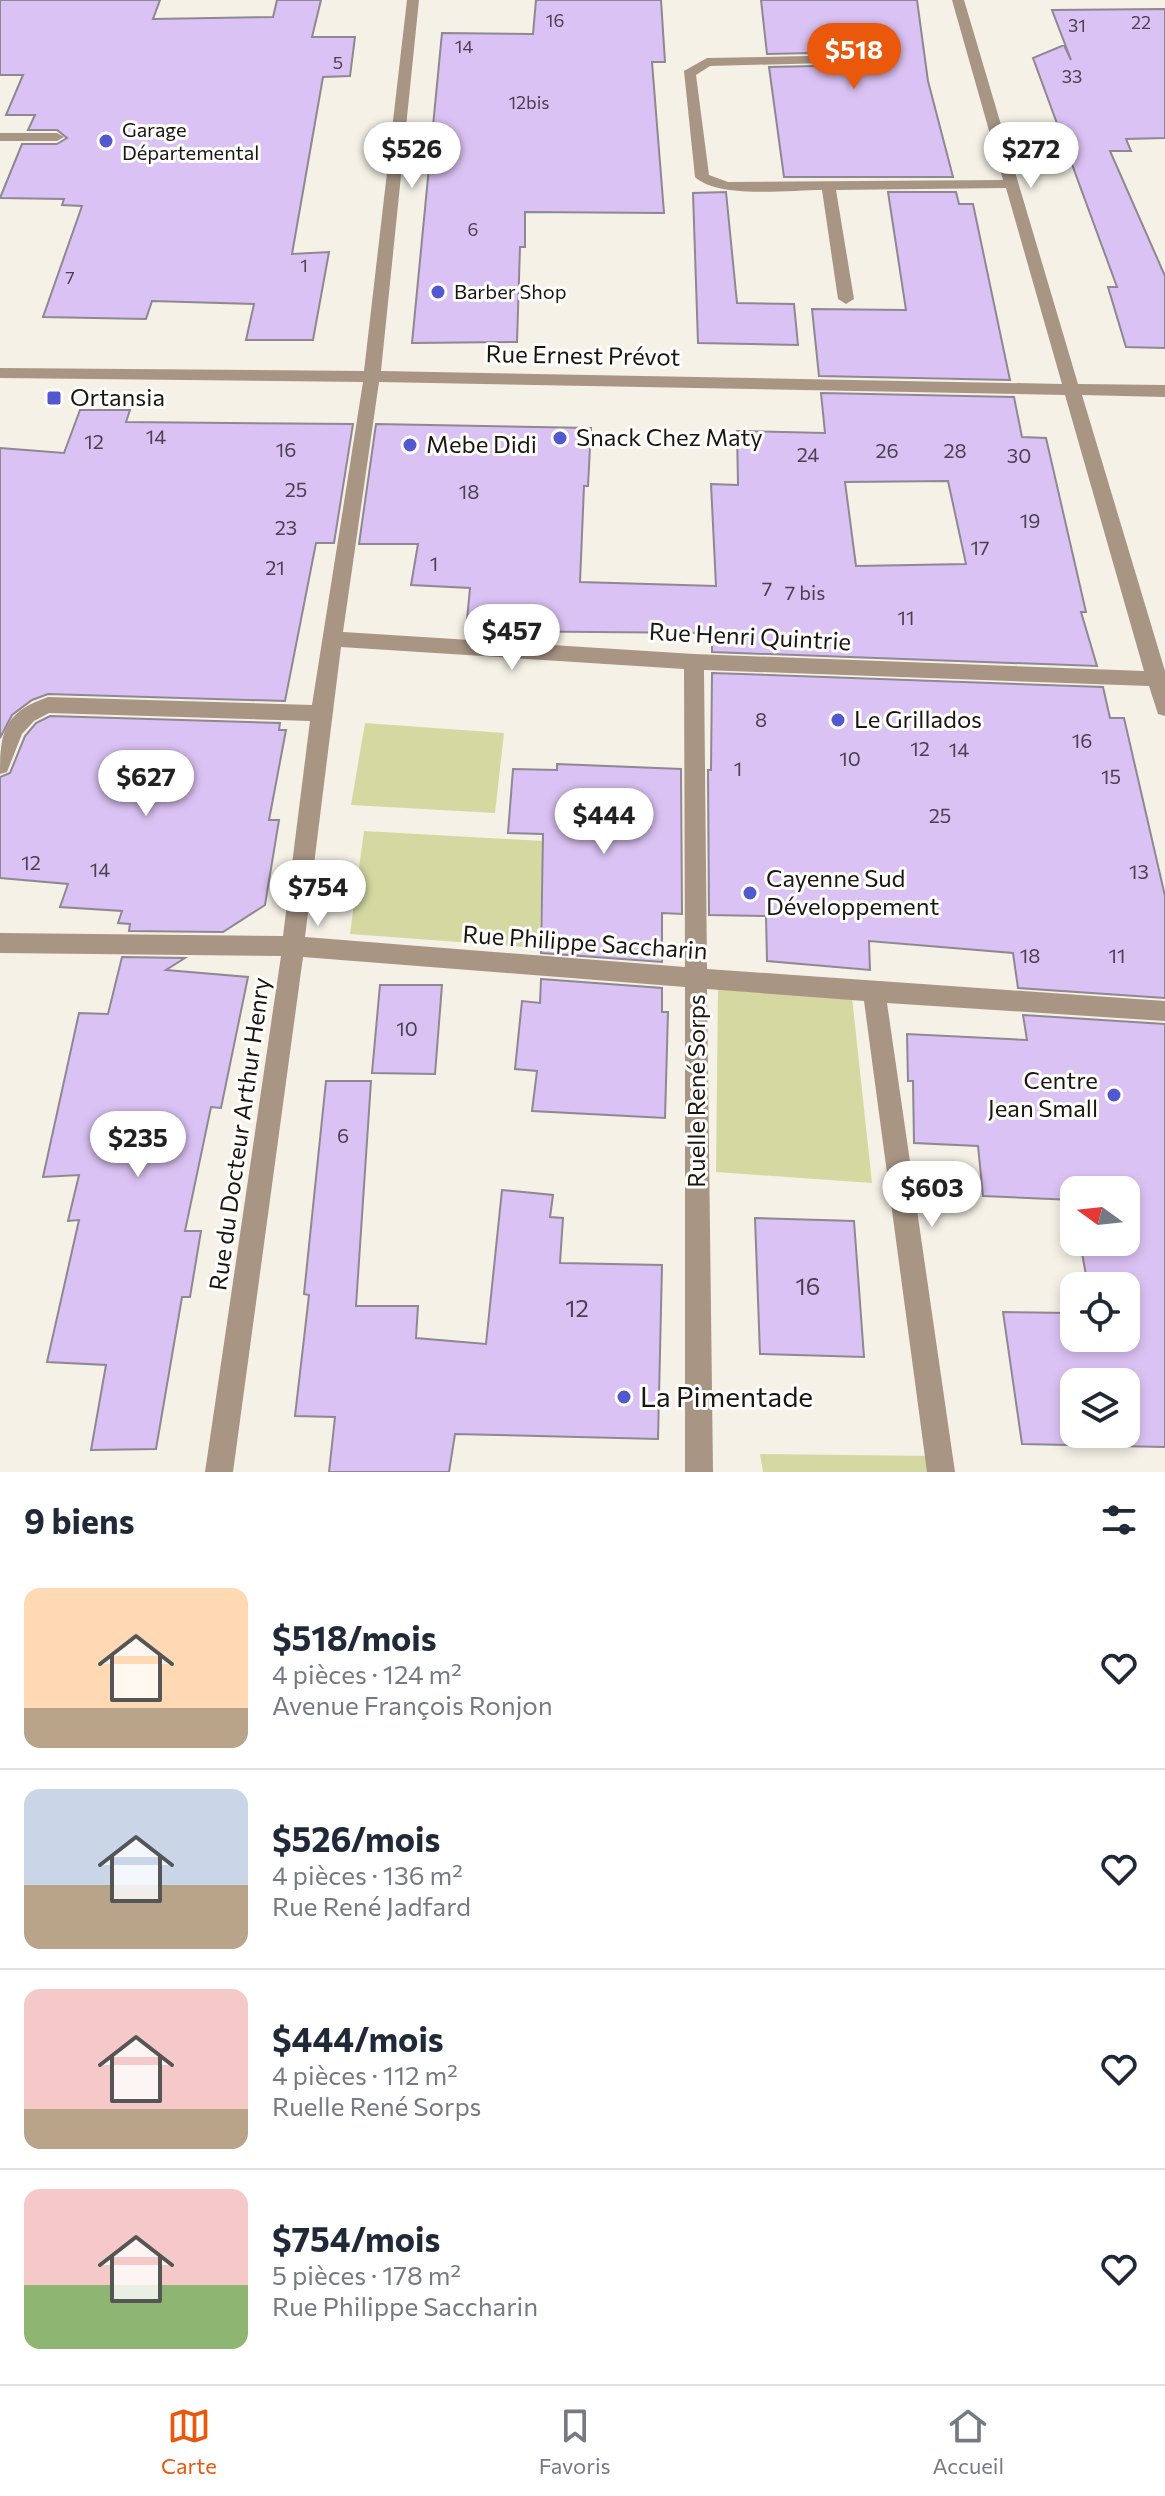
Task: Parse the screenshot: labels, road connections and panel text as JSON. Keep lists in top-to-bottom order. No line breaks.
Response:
{"streets":{"street":["Rue Ernest Prévot","Rue Henri Quintrie","Rue Philippe Saccharin","Ruelle René Sorps","Rue du Docteur Arthur Henry"]},"crossings":[["Rue Ernest Prévot","Rue du Docteur Arthur Henry"],["Rue Henri Quintrie","Ruelle René Sorps"],["Rue Henri Quintrie","Rue du Docteur Arthur Henry"],["Rue Philippe Saccharin","Ruelle René Sorps"],["Rue Philippe Saccharin","Rue du Docteur Arthur Henry"]],"places":{"other":["Garage Départemental","Barber Shop","Snack Chez Maty","Mebe Didi","Le Grillados","Cayenne Sud Développement","Centre Jean Small","La Pimentade"],"transit":["Ortansia"]},"house_numbers":["16","22","31","14","5","33","12bis","6","1","7","14","12","16","26","28","24","30","25","18","19","23","17","1","21","7","7 bis","11","8","16","12","14","10","1","15","25","12","14","13","18","11","10","6","16","12"],"north":"left","page":{"price":["$518","$526","$272","$457","$627","$444","$754","$235","$603"],"heading":"9 biens","list":[{"name":"$518/mois","note":"4 pièces · 124 m² · Avenue François Ronjon"},{"name":"$526/mois","note":"4 pièces · 136 m² · Rue René Jadfard"},{"name":"$444/mois","note":"4 pièces · 112 m² · Ruelle René Sorps"},{"name":"$754/mois","note":"5 pièces · 178 m² · Rue Philippe Saccharin"}],"tabs":["Carte","Favoris","Accueil"]}}
